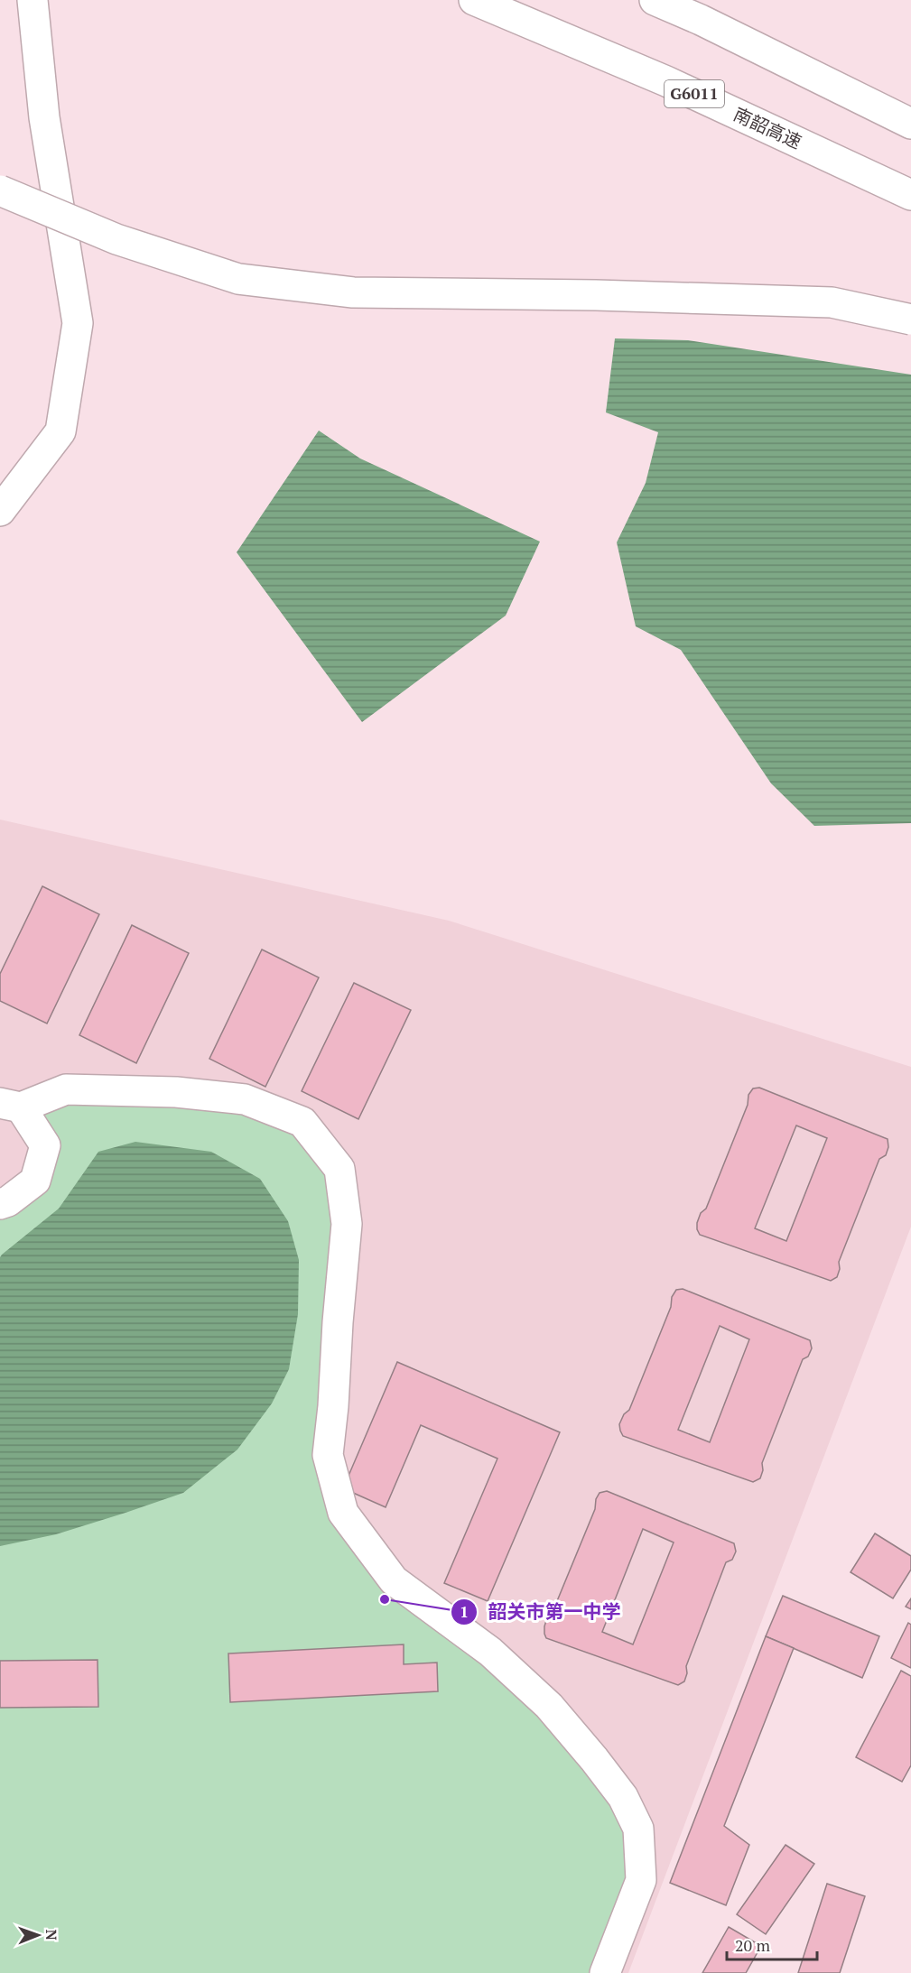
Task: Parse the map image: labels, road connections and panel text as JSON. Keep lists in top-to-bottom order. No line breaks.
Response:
{"streets":{"main road":["G6011","南韶高速"]},"places":["韶关市第一中学"],"scale_bar":"20 m","north":"right"}
